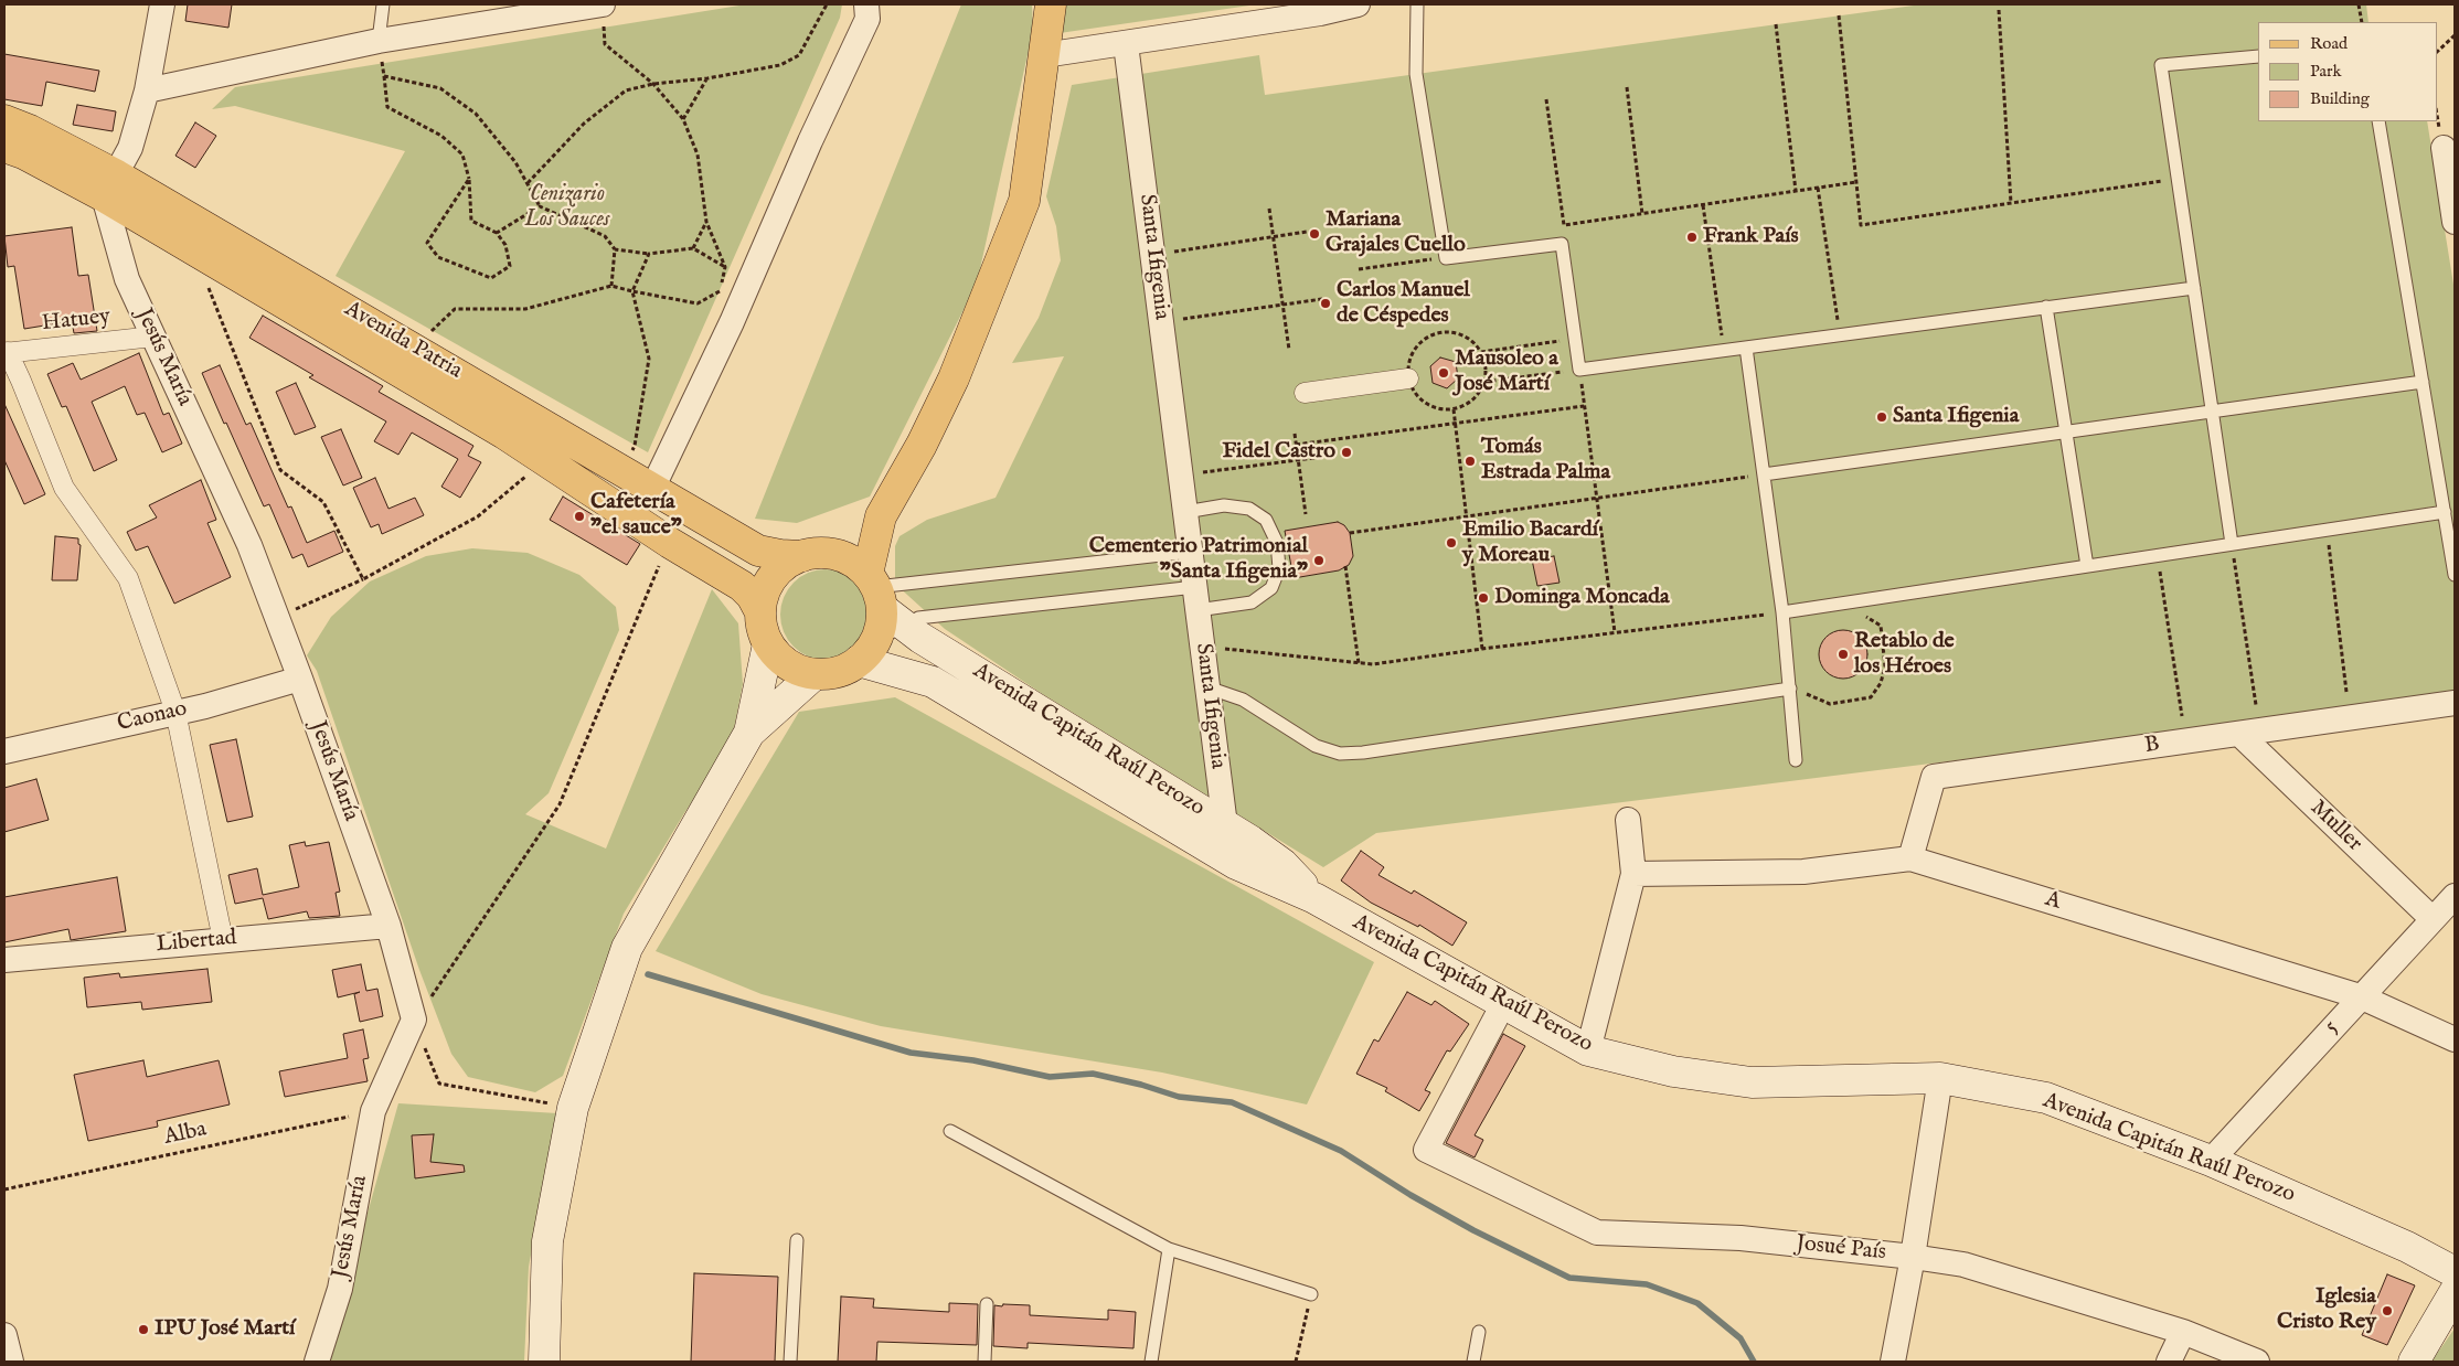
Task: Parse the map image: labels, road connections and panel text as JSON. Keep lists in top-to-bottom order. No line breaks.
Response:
{"streets":{"main road":["Avenida Patria","Avenida Capitán Raúl Perozo"],"street":["Santa Ifigenia","Hatuey","Jesús María","Caonao","B","Muller","A","Libertad","5","Josué País"],"path":["Alba"]},"crossings":[["Santa Ifigenia","Avenida Capitán Raúl Perozo"],["Hatuey","Jesús María"],["Avenida Patria","Jesús María"],["Avenida Patria","Avenida Capitán Raúl Perozo"],["Jesús María","Caonao"],["Jesús María","Libertad"],["Jesús María","Alba"],["Avenida Capitán Raúl Perozo","5"],["Avenida Capitán Raúl Perozo","Josué País"],["B","Muller"],["B","A"],["Muller","5"],["A","5"]],"parks":["Cenizario Los Sauces"],"places":["Mariana Grajales Cuello","Frank País","Carlos Manuel de Céspedes","Mausoleo a José Martí","Santa Ifigenia","Fidel Castro","Tomás Estrada Palma","Cafetería \"el sauce\"","Emilio Bacardí y Moreau","Cementerio Patrimonial \"Santa Ifigenia\"","Dominga Moncada","Retablo de los Héroes","Iglesia Cristo Rey","IPU José Martí"],"legend":["Road","Park","Building"]}
